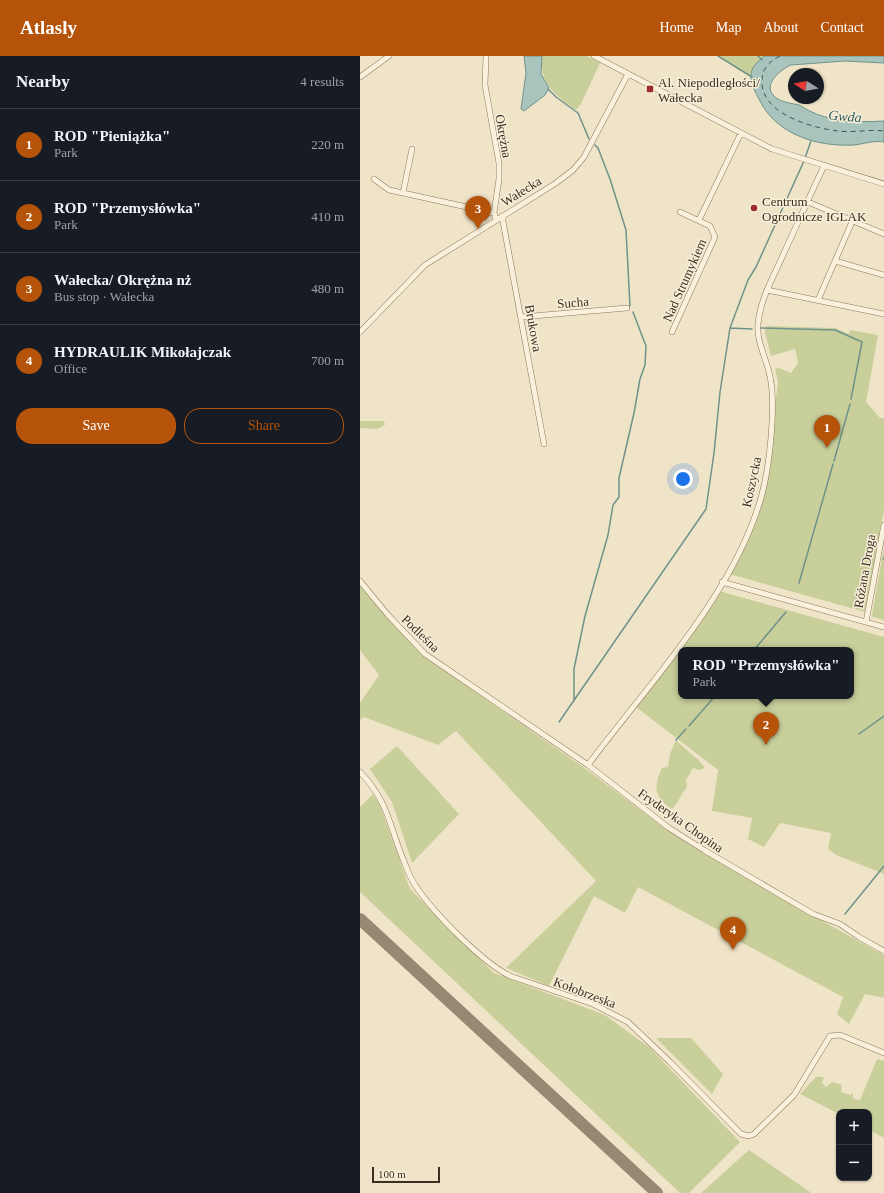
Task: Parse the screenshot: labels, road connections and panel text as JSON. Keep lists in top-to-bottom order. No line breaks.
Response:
{"streets":{"street":["Okrężna","Wałecka","Nad Strumykiem","Sucha","Brukowa","Koszycka","Różana Droga","Podleśna","Fryderyka Chopina","Kołobrzeska"]},"crossings":[["Okrężna","Wałecka"],["Wałecka","Brukowa"],["Sucha","Brukowa"],["Koszycka","Fryderyka Chopina"],["Podleśna","Fryderyka Chopina"]],"water":["Gwda"],"places":{"transit":["Al. Niepodległości/ Wałecka"],"other":["Centrum Ogrodnicze IGLAK"]},"scale_bar":"100 m","north":"left","page":{"header":"Atlasly","nav":["Home","Map","About","Contact"],"heading":["Nearby","4 results"],"list":[{"mark":"1","name":"ROD \"Pieniążka\"","note":"Park","value":"220 m"},{"mark":"2","name":"ROD \"Przemysłówka\"","note":"Park","value":"410 m"},{"mark":"3","name":"Wałecka/ Okrężna nż","note":"Bus stop · Wałecka","value":"480 m"},{"mark":"4","name":"HYDRAULIK Mikołajczak","note":"Office","value":"700 m"}],"pins":["3","1","2","4"],"buttons":["Save","Share"],"popup":["ROD \"Przemysłówka\"","Park"],"map_buttons":["+","−"],"scale":"100 m"}}
